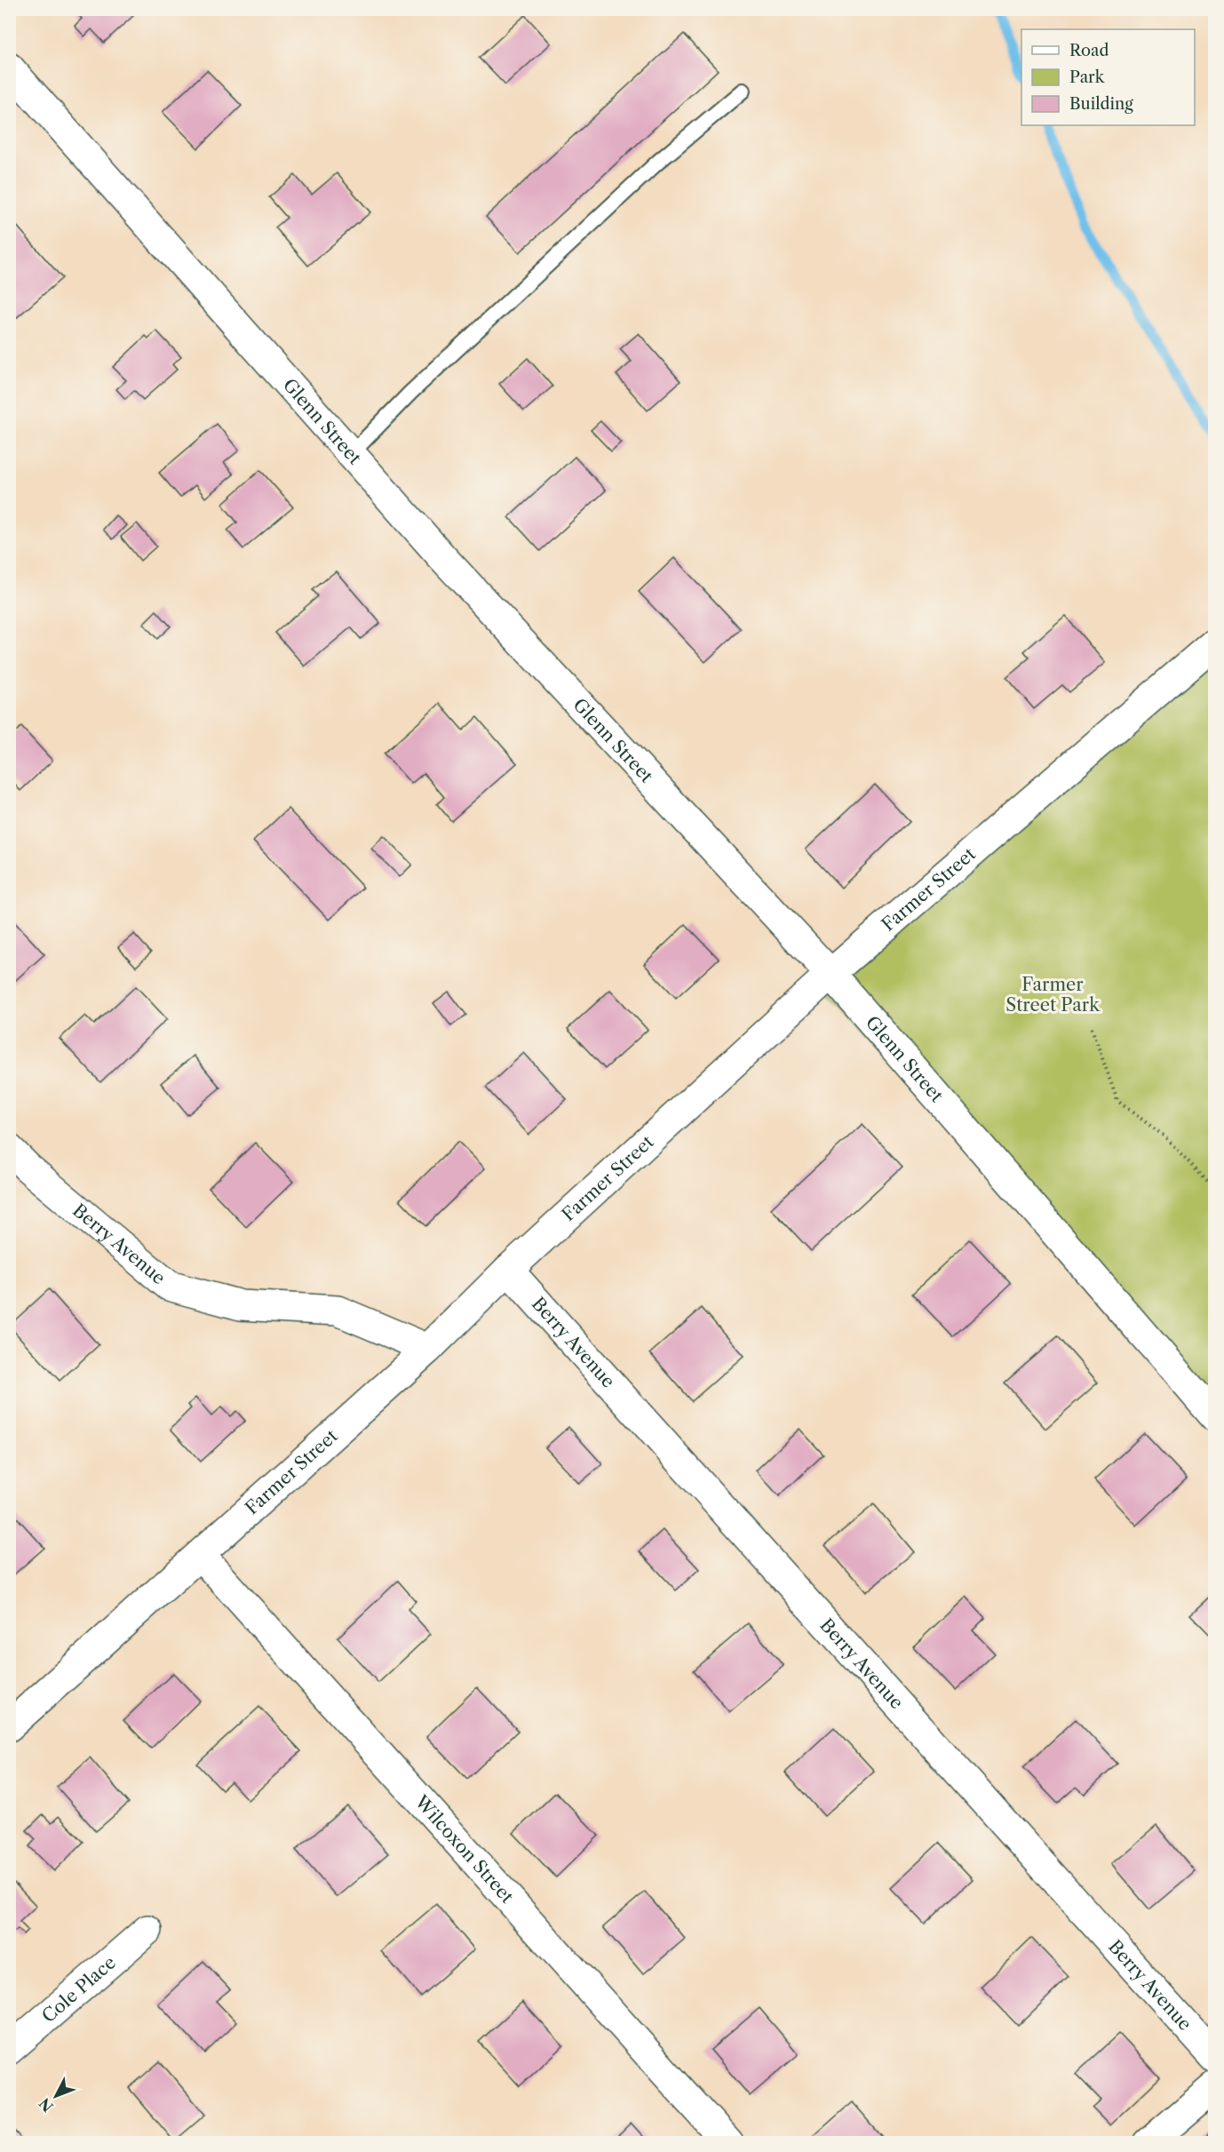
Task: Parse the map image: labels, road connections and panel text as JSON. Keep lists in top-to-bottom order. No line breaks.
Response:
{"streets":{"street":["Glenn Street","Farmer Street","Berry Avenue","Wilcoxon Street","Cole Place"]},"crossings":[["Glenn Street","Farmer Street"],["Farmer Street","Berry Avenue"],["Farmer Street","Wilcoxon Street"]],"parks":["Farmer Street Park"],"legend":["Road","Park","Building"],"north":"bottom left"}
